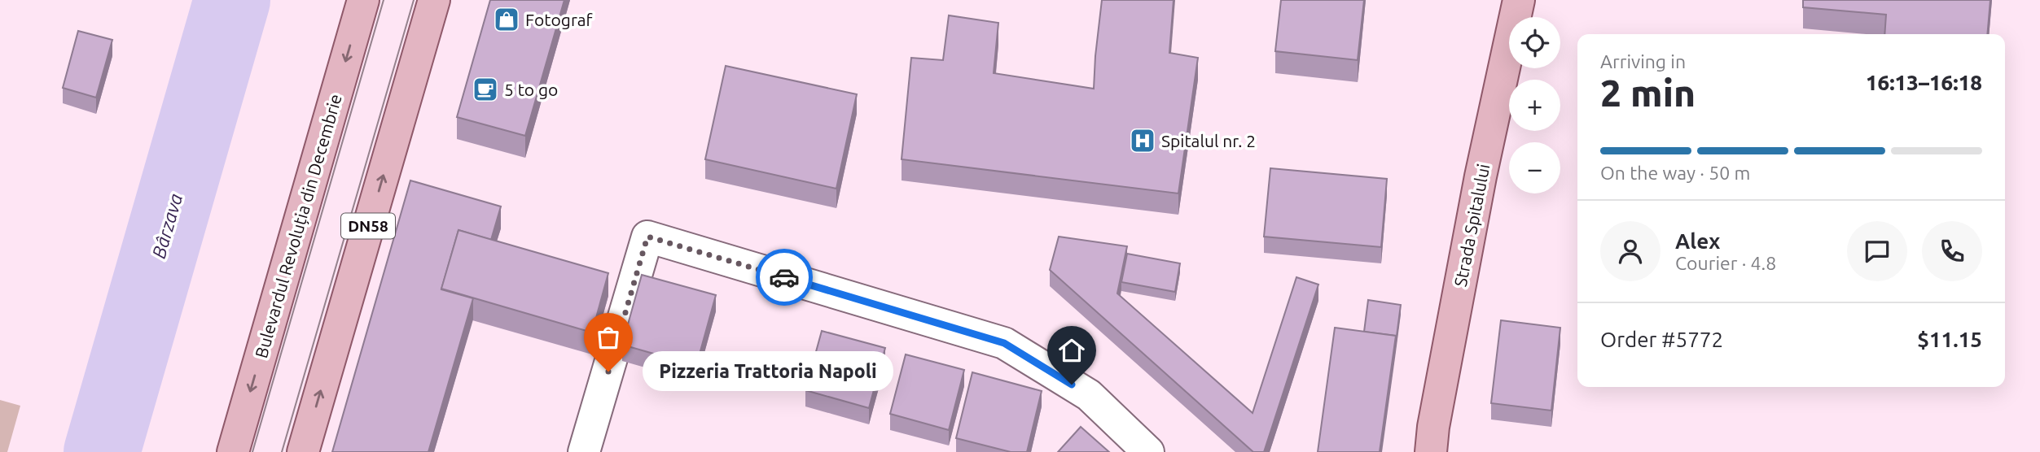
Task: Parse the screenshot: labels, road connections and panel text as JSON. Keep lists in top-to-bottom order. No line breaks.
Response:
{"streets":{"main road":["Strada Spitalului","Bulevardul Revoluția din Decembrie","DN58"]},"water":["Bârzava"],"places":{"shop":["Fotograf"],"cafe":["5 to go"],"hospital":["Spitalul nr. 2"],"other":["Pizzeria Trattoria Napoli"]},"page":{"map_buttons":["+","−"],"heading":["2 min","Arriving in","16:13–16:18"],"panel":["Alex","Courier · 4.8","Order #5772","$11.15"],"bar":"On the way · 50 m","bubble":"Pizzeria Trattoria Napoli"}}
